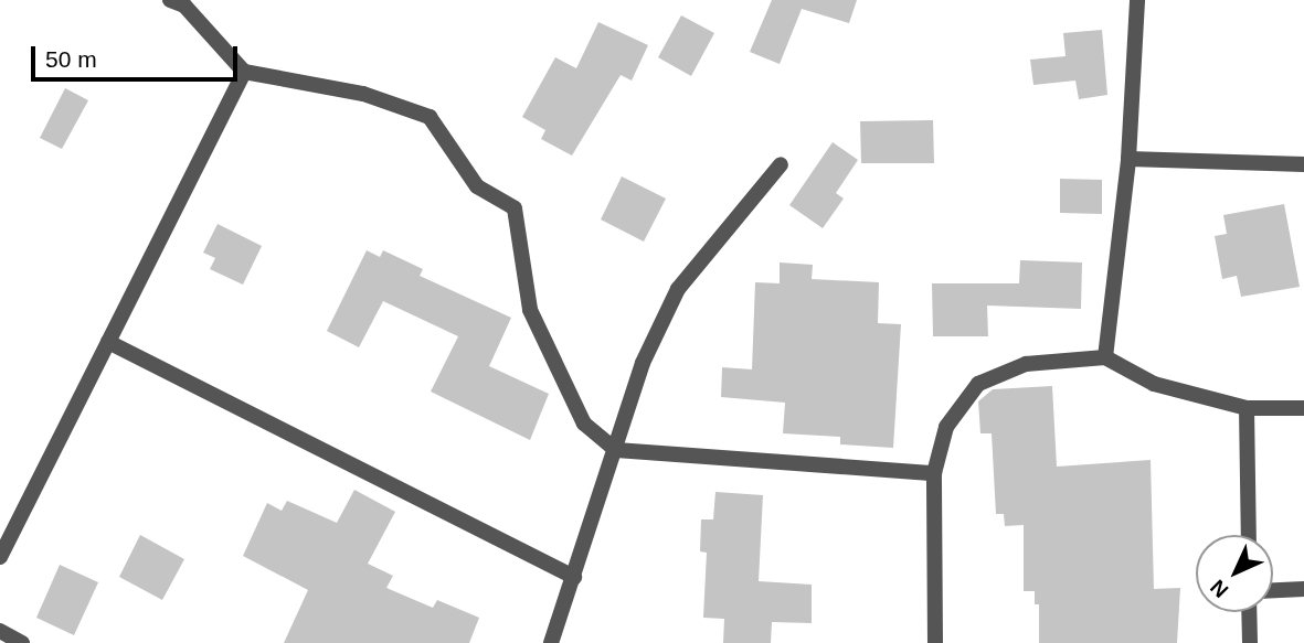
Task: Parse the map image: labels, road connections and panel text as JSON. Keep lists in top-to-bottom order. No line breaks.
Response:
{"scale_bar":"50 m","north":"bottom left"}
